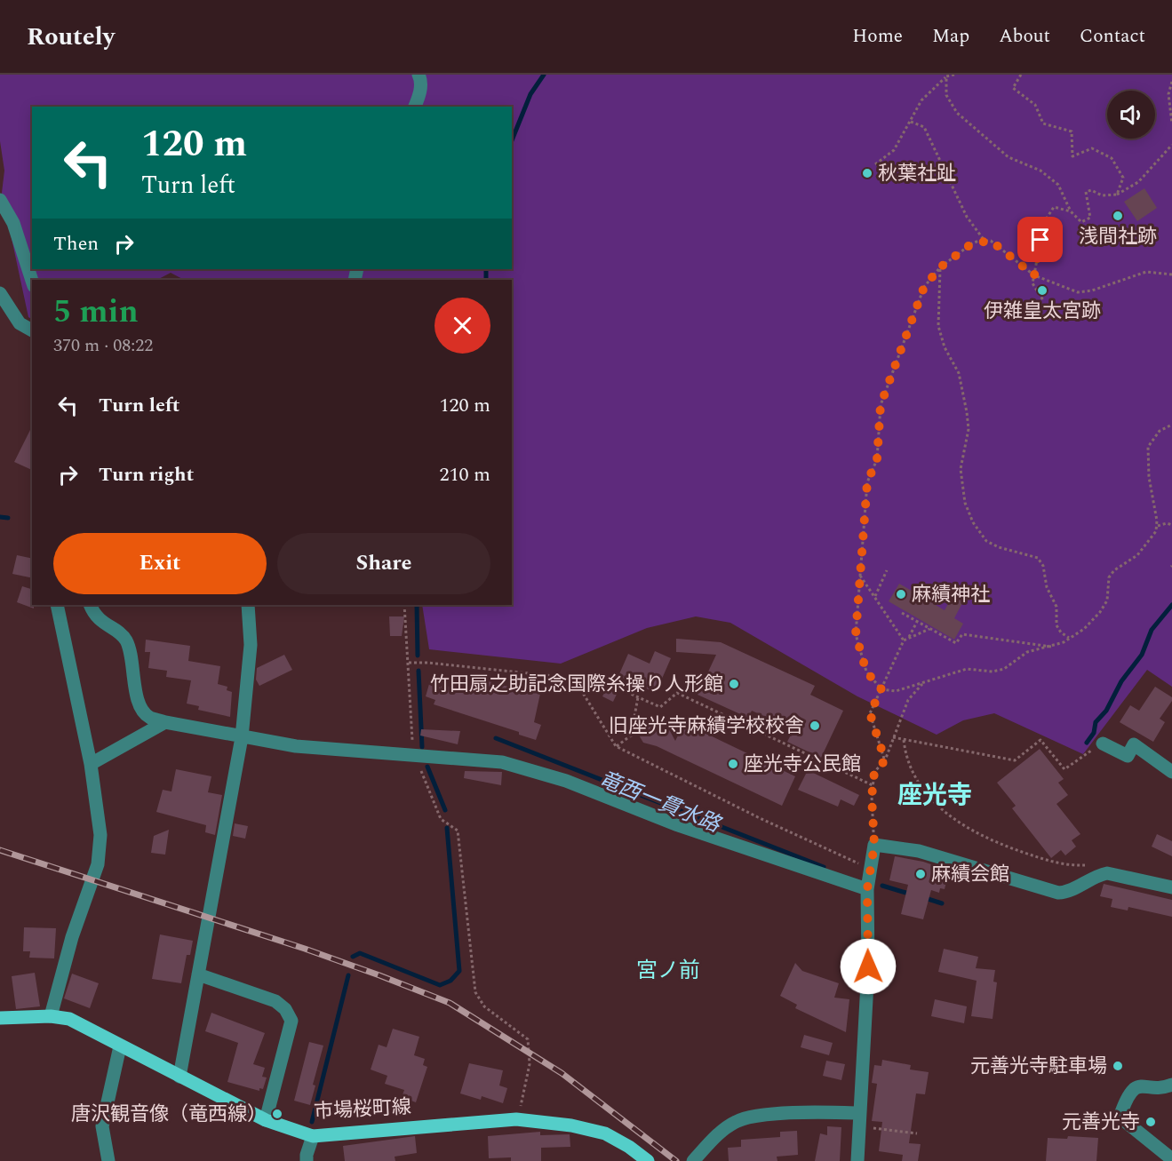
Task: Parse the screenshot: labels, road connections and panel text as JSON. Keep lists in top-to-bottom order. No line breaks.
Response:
{"streets":{"main road":["市場桜町線"]},"districts":["座光寺","宮ノ前"],"water":["竜西一貫水路"],"places":["秋葉社趾","浅間社跡","伊雑皇太宮跡","麻績神社","竹田扇之助記念国際糸操り人形館","旧座光寺麻績学校校舎","座光寺公民館","麻績会館","元善光寺駐車場","唐沢観音像（竜西線）","元善光寺"],"page":{"header":"Routely","nav":["Home","Map","About","Contact"],"turn":["120 m","Turn left"],"then":"Then","heading":["5 min","370 m · 08:22"],"list":[{"name":"Turn left","value":"120 m"},{"name":"Turn right","value":"210 m"}],"buttons":["Exit","Share"]}}
